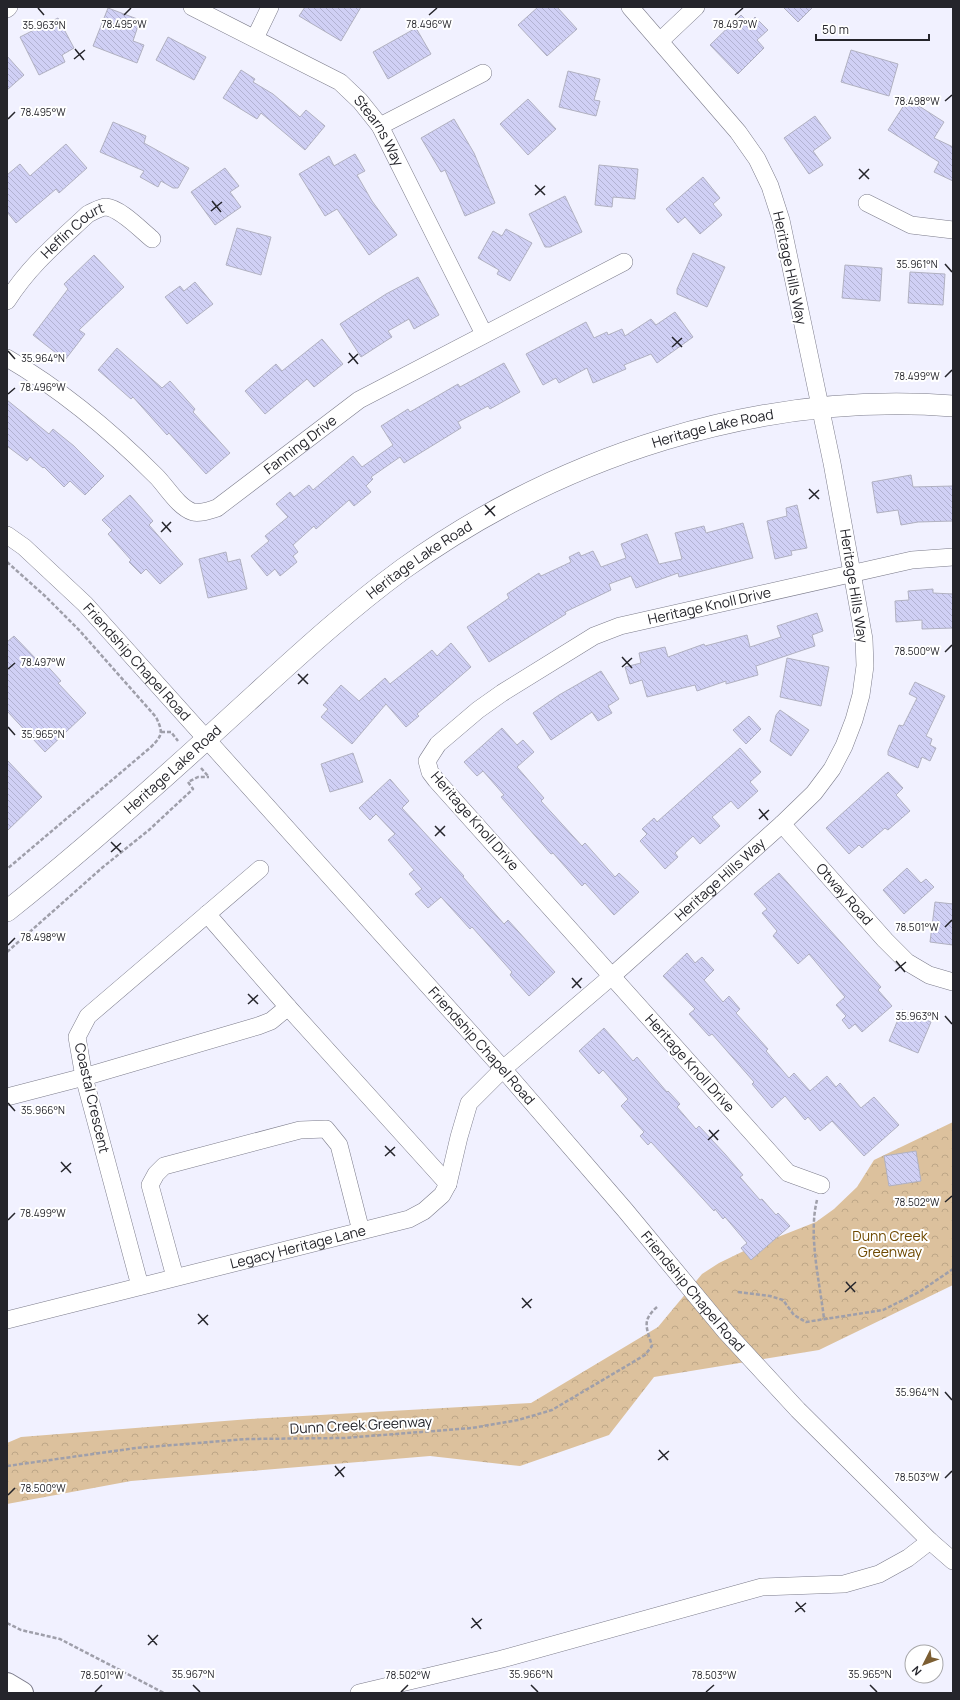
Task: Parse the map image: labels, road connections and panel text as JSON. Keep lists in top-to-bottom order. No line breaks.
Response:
{"streets":{"main road":["Heritage Lake Road"],"street":["Stearns Way","Heflin Court","Heritage Hills Way","Fanning Drive","Heritage Knoll Drive","Friendship Chapel Road","Otway Road","Coastal Crescent","Legacy Heritage Lane"],"path":["Dunn Creek Greenway"]},"crossings":[["Stearns Way","Fanning Drive"],["Heritage Hills Way","Heritage Lake Road"],["Heritage Hills Way","Heritage Knoll Drive"],["Heritage Hills Way","Friendship Chapel Road"],["Heritage Hills Way","Otway Road"],["Heritage Hills Way","Legacy Heritage Lane"],["Heritage Lake Road","Friendship Chapel Road"],["Friendship Chapel Road","Legacy Heritage Lane"],["Coastal Crescent","Legacy Heritage Lane"]],"parks":["Dunn Creek Greenway"],"scale_bar":"50 m","north":"bottom left","coordinates":["78.495°W","78.496°W","78.497°W","35.963°N","78.498°W","35.961°N","35.964°N","78.499°W","78.500°W","35.965°N","78.501°W","35.966°N","78.502°W","78.503°W","35.967°N"]}
